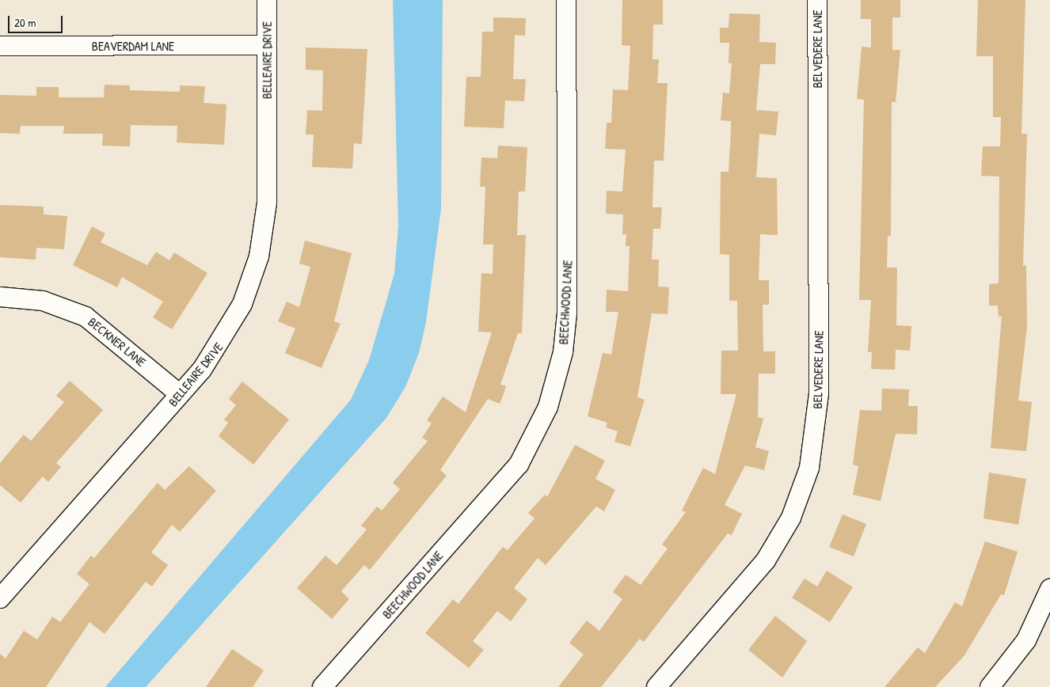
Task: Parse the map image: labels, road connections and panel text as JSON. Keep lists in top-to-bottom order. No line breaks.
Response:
{"streets":{"street":["BEAVERDAM LANE","BELVEDERE LANE","BELLEAIRE DRIVE","BEECHWOOD LANE","BECKNER LANE"]},"crossings":[["BEAVERDAM LANE","BELLEAIRE DRIVE"],["BELLEAIRE DRIVE","BECKNER LANE"]],"scale_bar":"20 m"}
